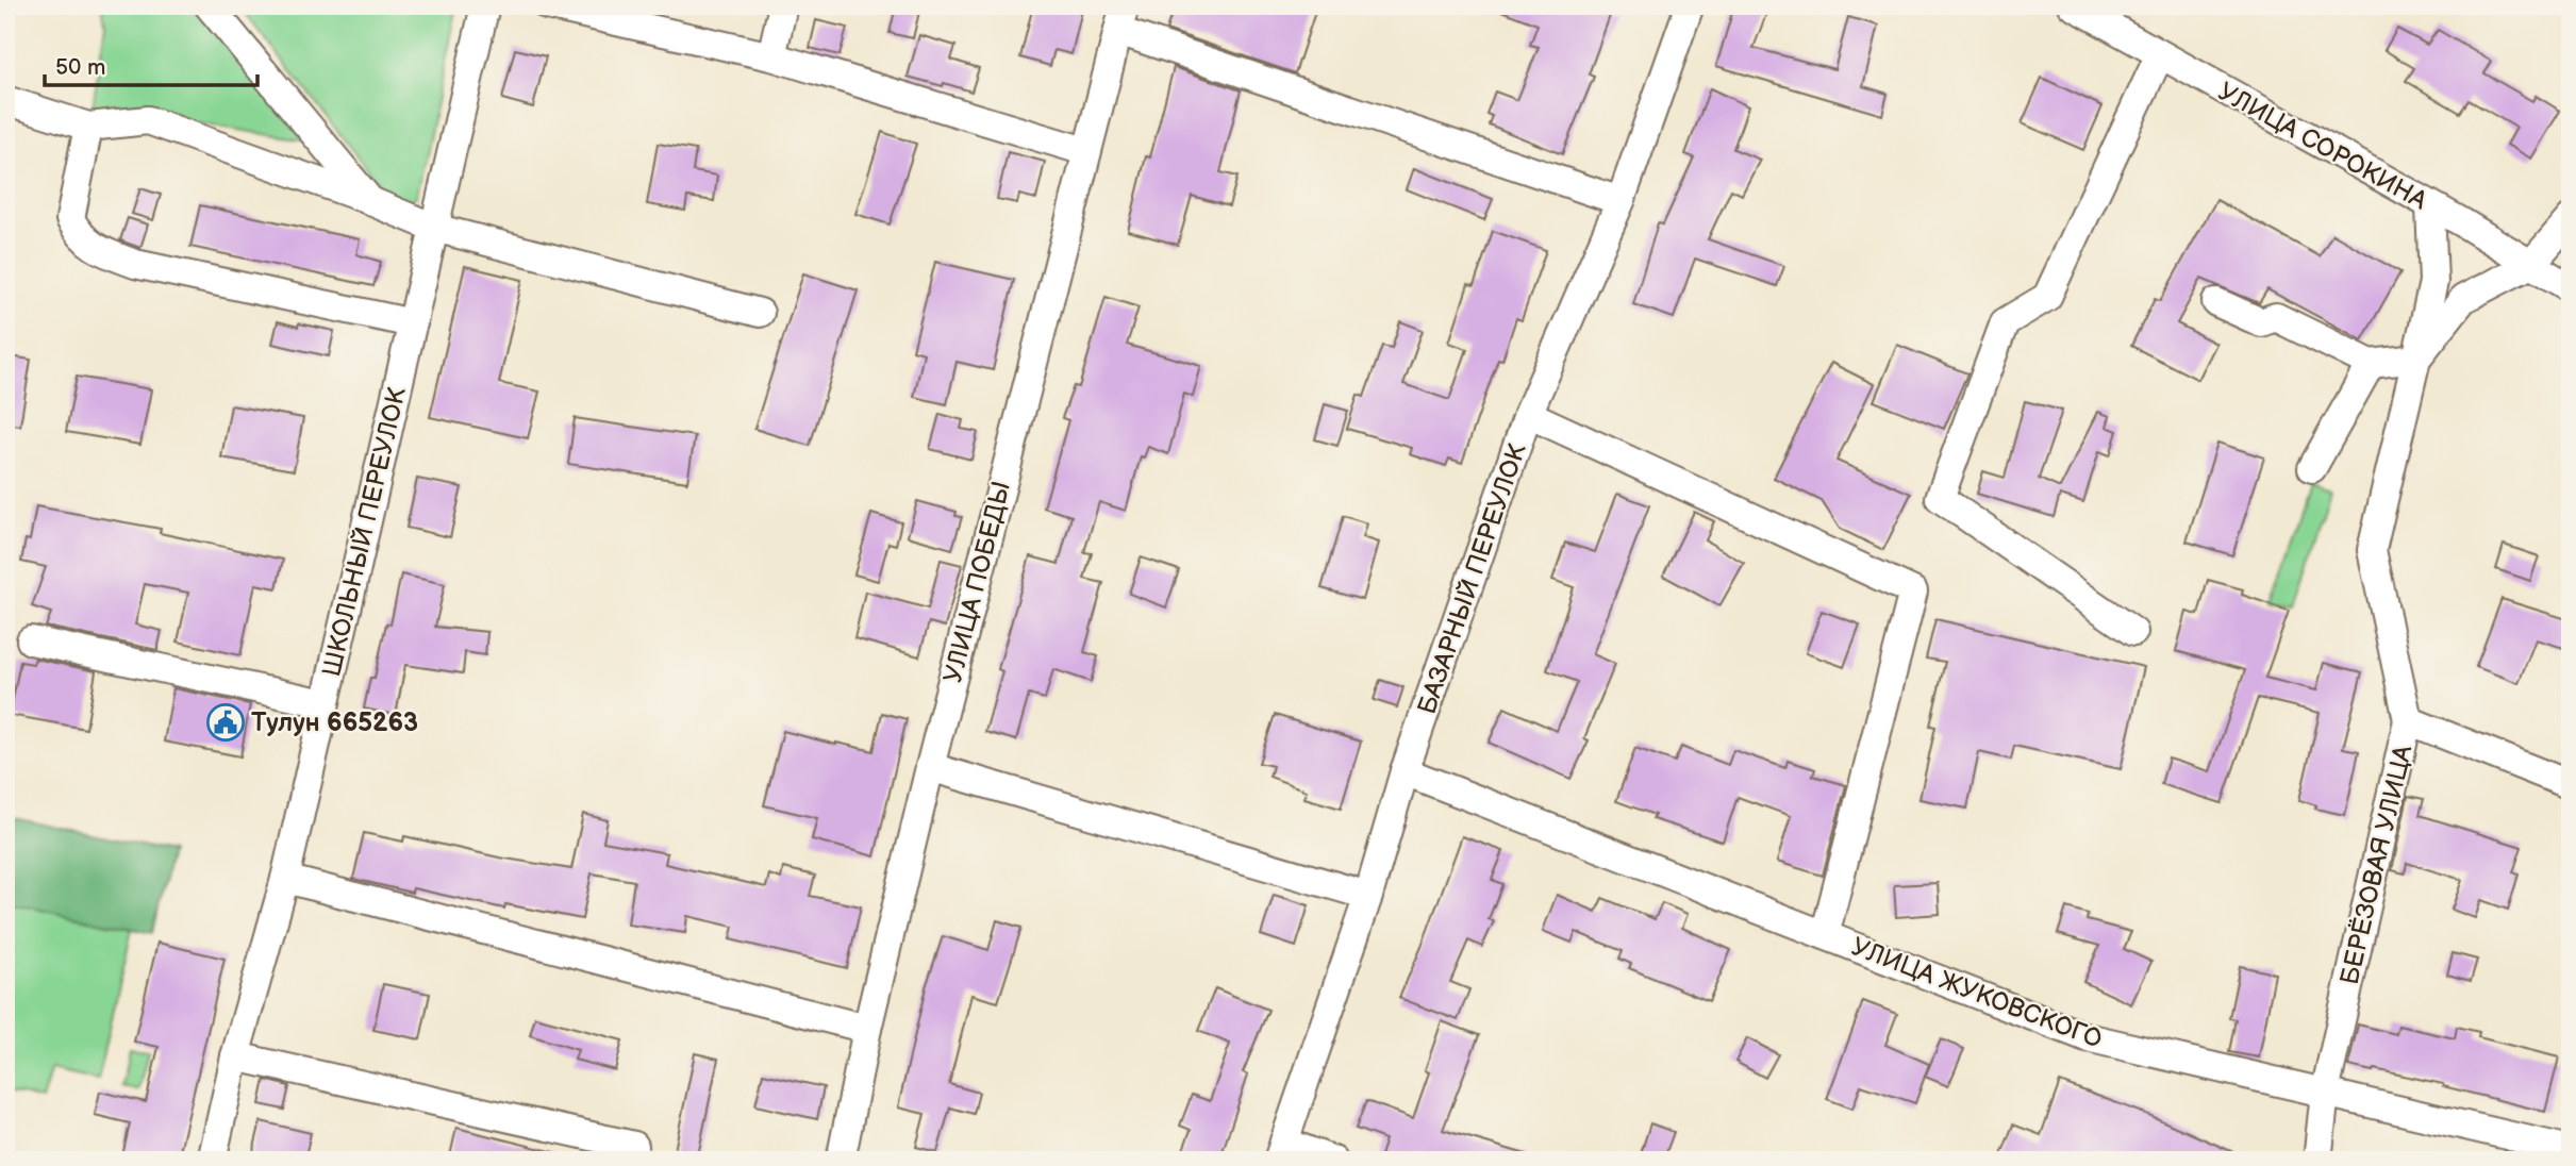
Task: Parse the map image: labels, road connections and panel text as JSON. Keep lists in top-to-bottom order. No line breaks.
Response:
{"streets":{"street":["УЛИЦА СОРОКИНА","ШКОЛЬНЫЙ ПЕРЕУЛОК","БАЗАРНЫЙ ПЕРЕУЛОК","УЛИЦА ПОБЕДЫ","БЕРЁЗОВАЯ УЛИЦА","УЛИЦА ЖУКОВСКОГО"]},"crossings":[["БАЗАРНЫЙ ПЕРЕУЛОК","УЛИЦА ЖУКОВСКОГО"],["БЕРЁЗОВАЯ УЛИЦА","УЛИЦА ЖУКОВСКОГО"]],"places":{"public building":["Тулун 665263"]},"scale_bar":"50 m"}
